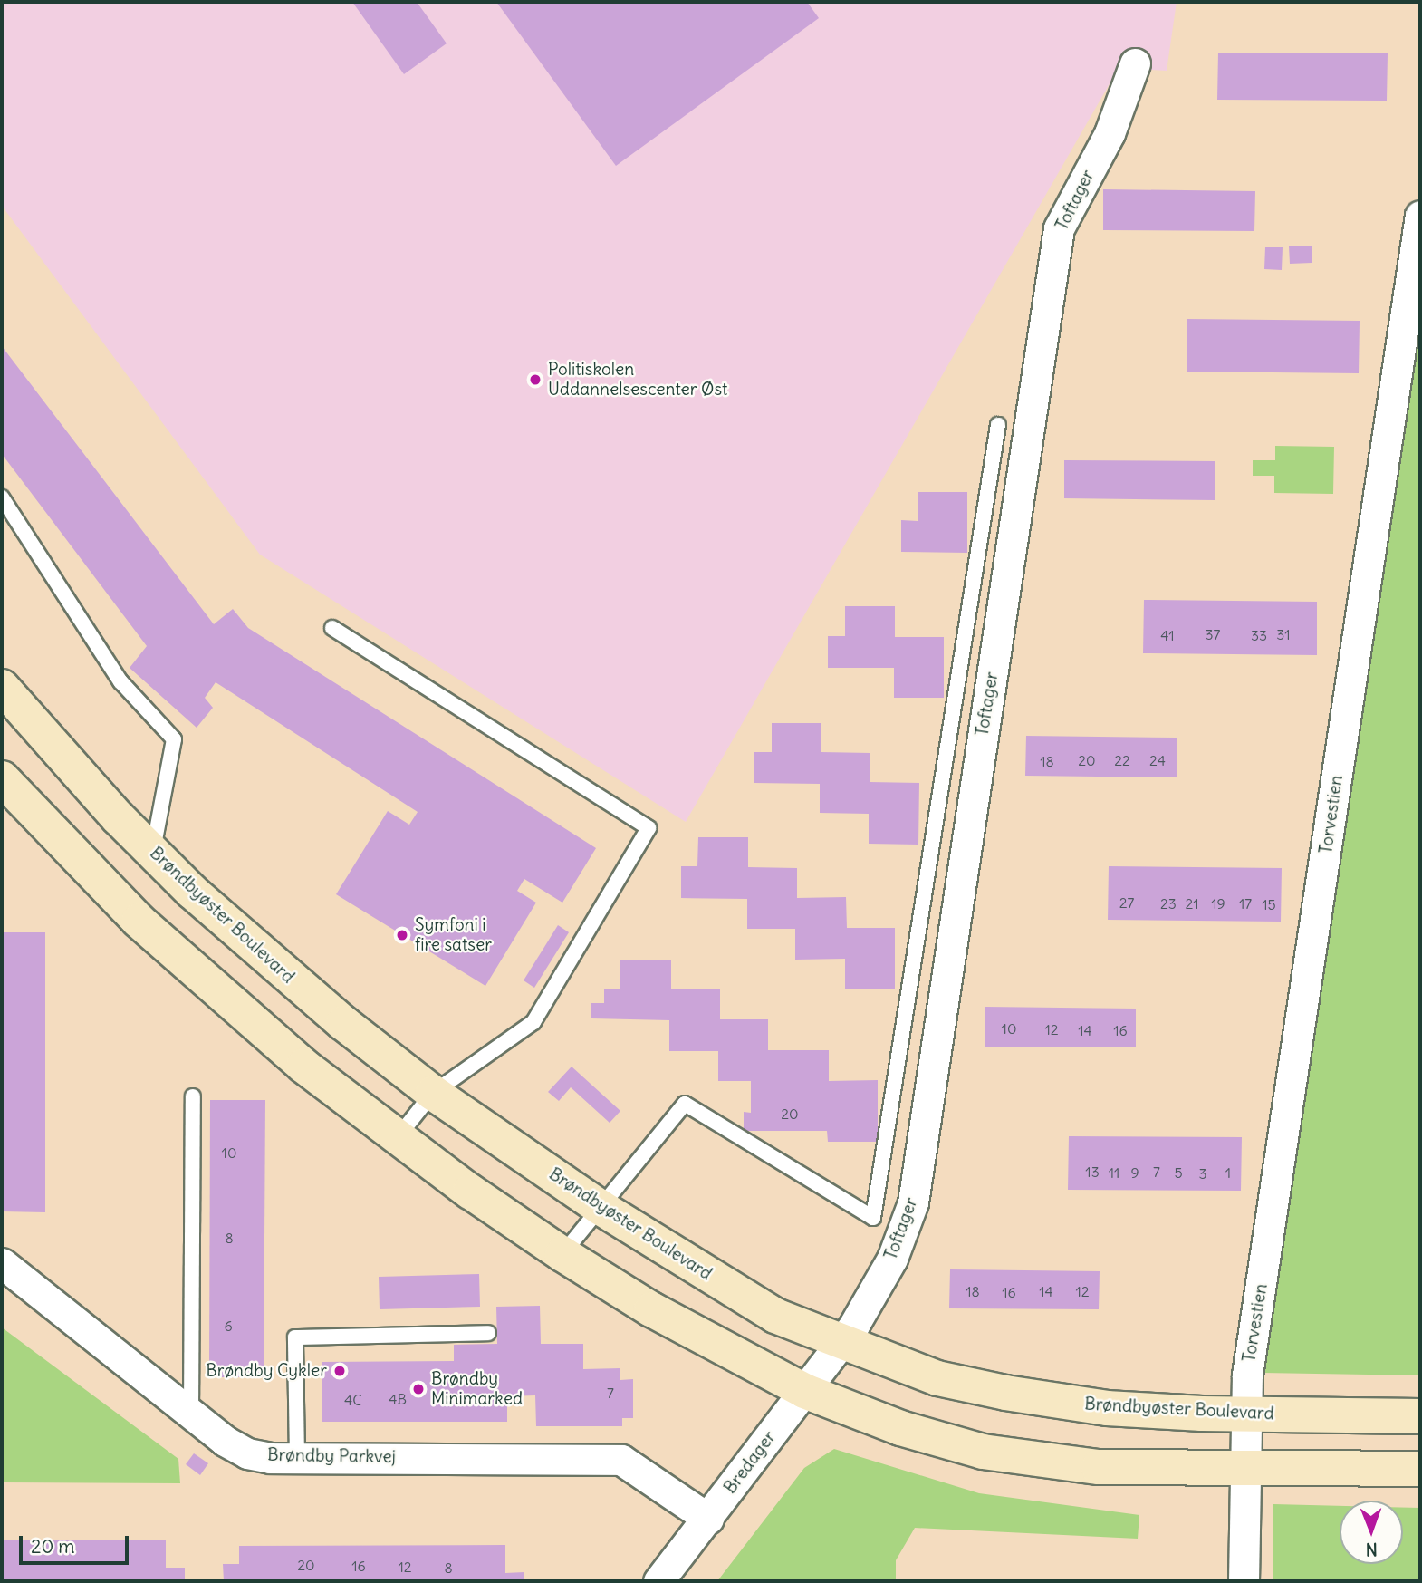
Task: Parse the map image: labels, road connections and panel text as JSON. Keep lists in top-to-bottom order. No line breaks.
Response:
{"streets":{"street":["Toftager","Torvestien","Brøndbyøster Boulevard","Brøndby Parkvej","Bredager"]},"crossings":[["Toftager","Brøndbyøster Boulevard"],["Toftager","Bredager"],["Torvestien","Brøndbyøster Boulevard"],["Brøndbyøster Boulevard","Bredager"],["Brøndby Parkvej","Bredager"]],"places":["Politiskolen Uddannelsescenter Øst","Symfoni i fire satser","Brøndby Cykler","Brøndby Minimarked"],"house_numbers":["37","31","41","33","20","22","24","18","27","23","21","19","17","15","10","12","14","16","20","10","13","7","11","9","5","1","3","8","18","14","12","16","6","7","4B","4C","20","16","12","8"],"scale_bar":"20 m","north":"bottom"}
